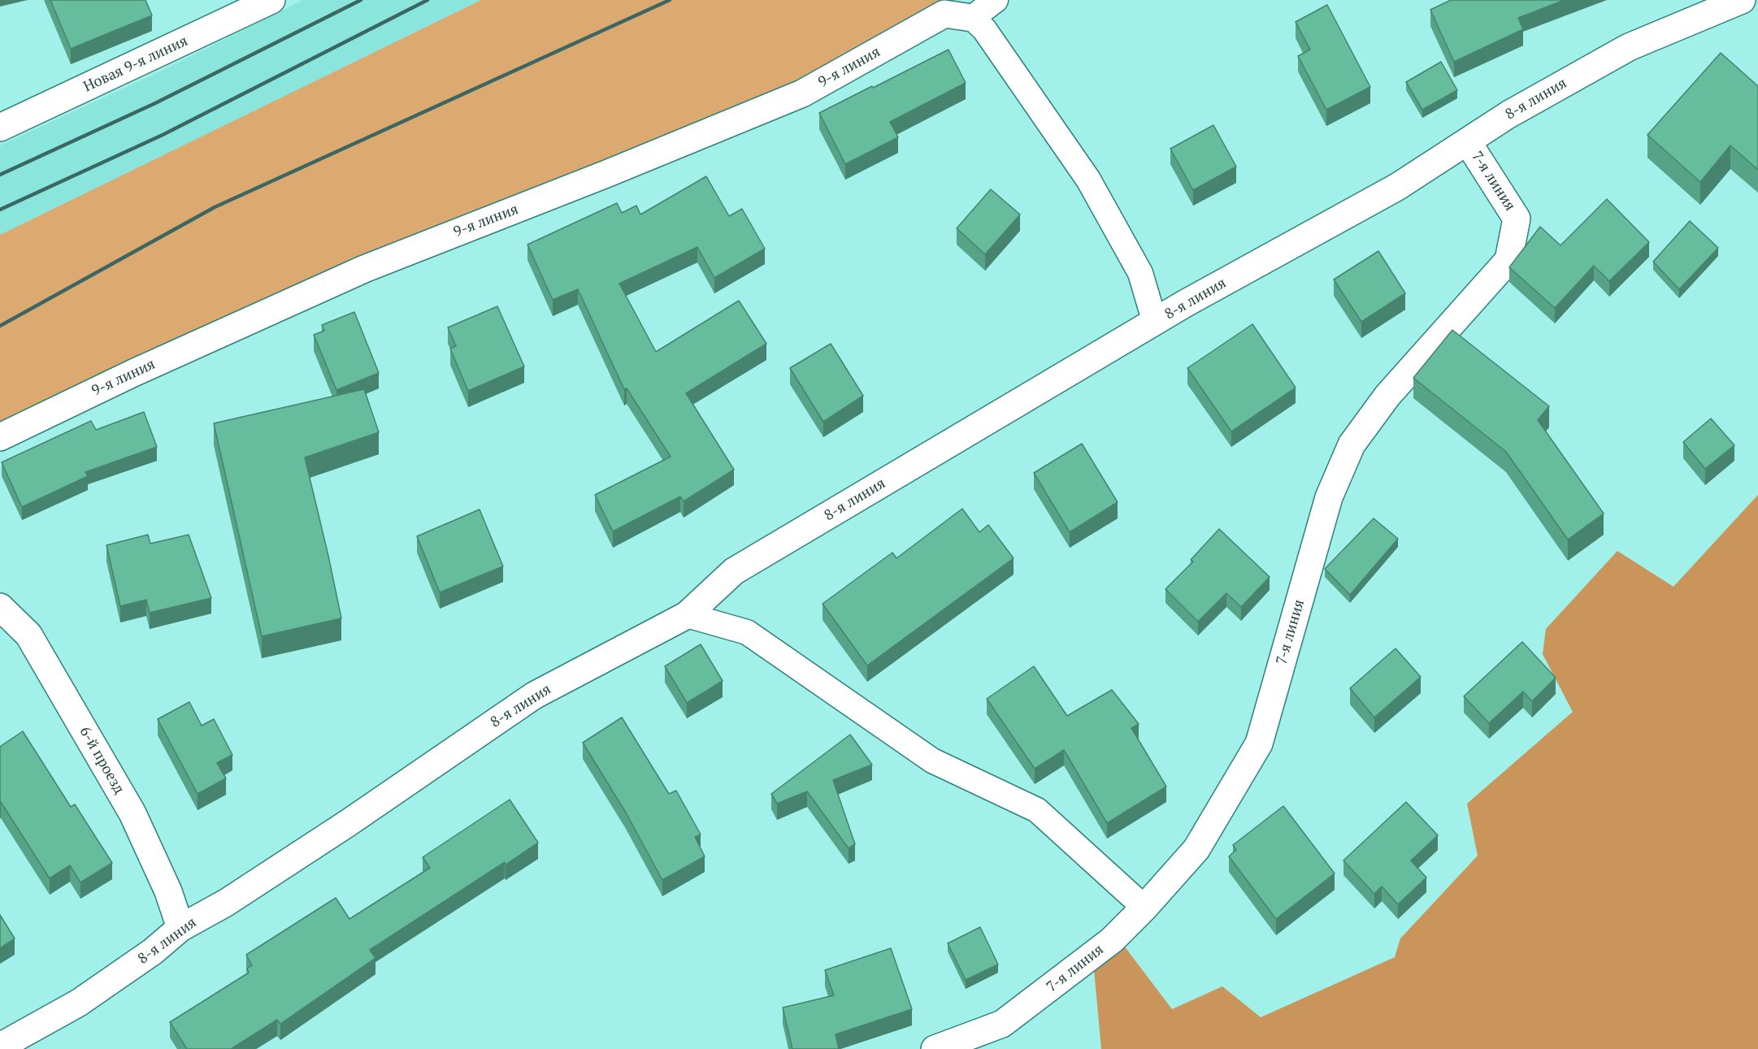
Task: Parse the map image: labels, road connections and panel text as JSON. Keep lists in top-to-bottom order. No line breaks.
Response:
{"streets":{"street":["Новая 9-я линия","9-я линия","8-я линия","7-я линия","6-й проезд"]},"crossings":[["8-я линия","7-я линия"],["8-я линия","6-й проезд"]]}
